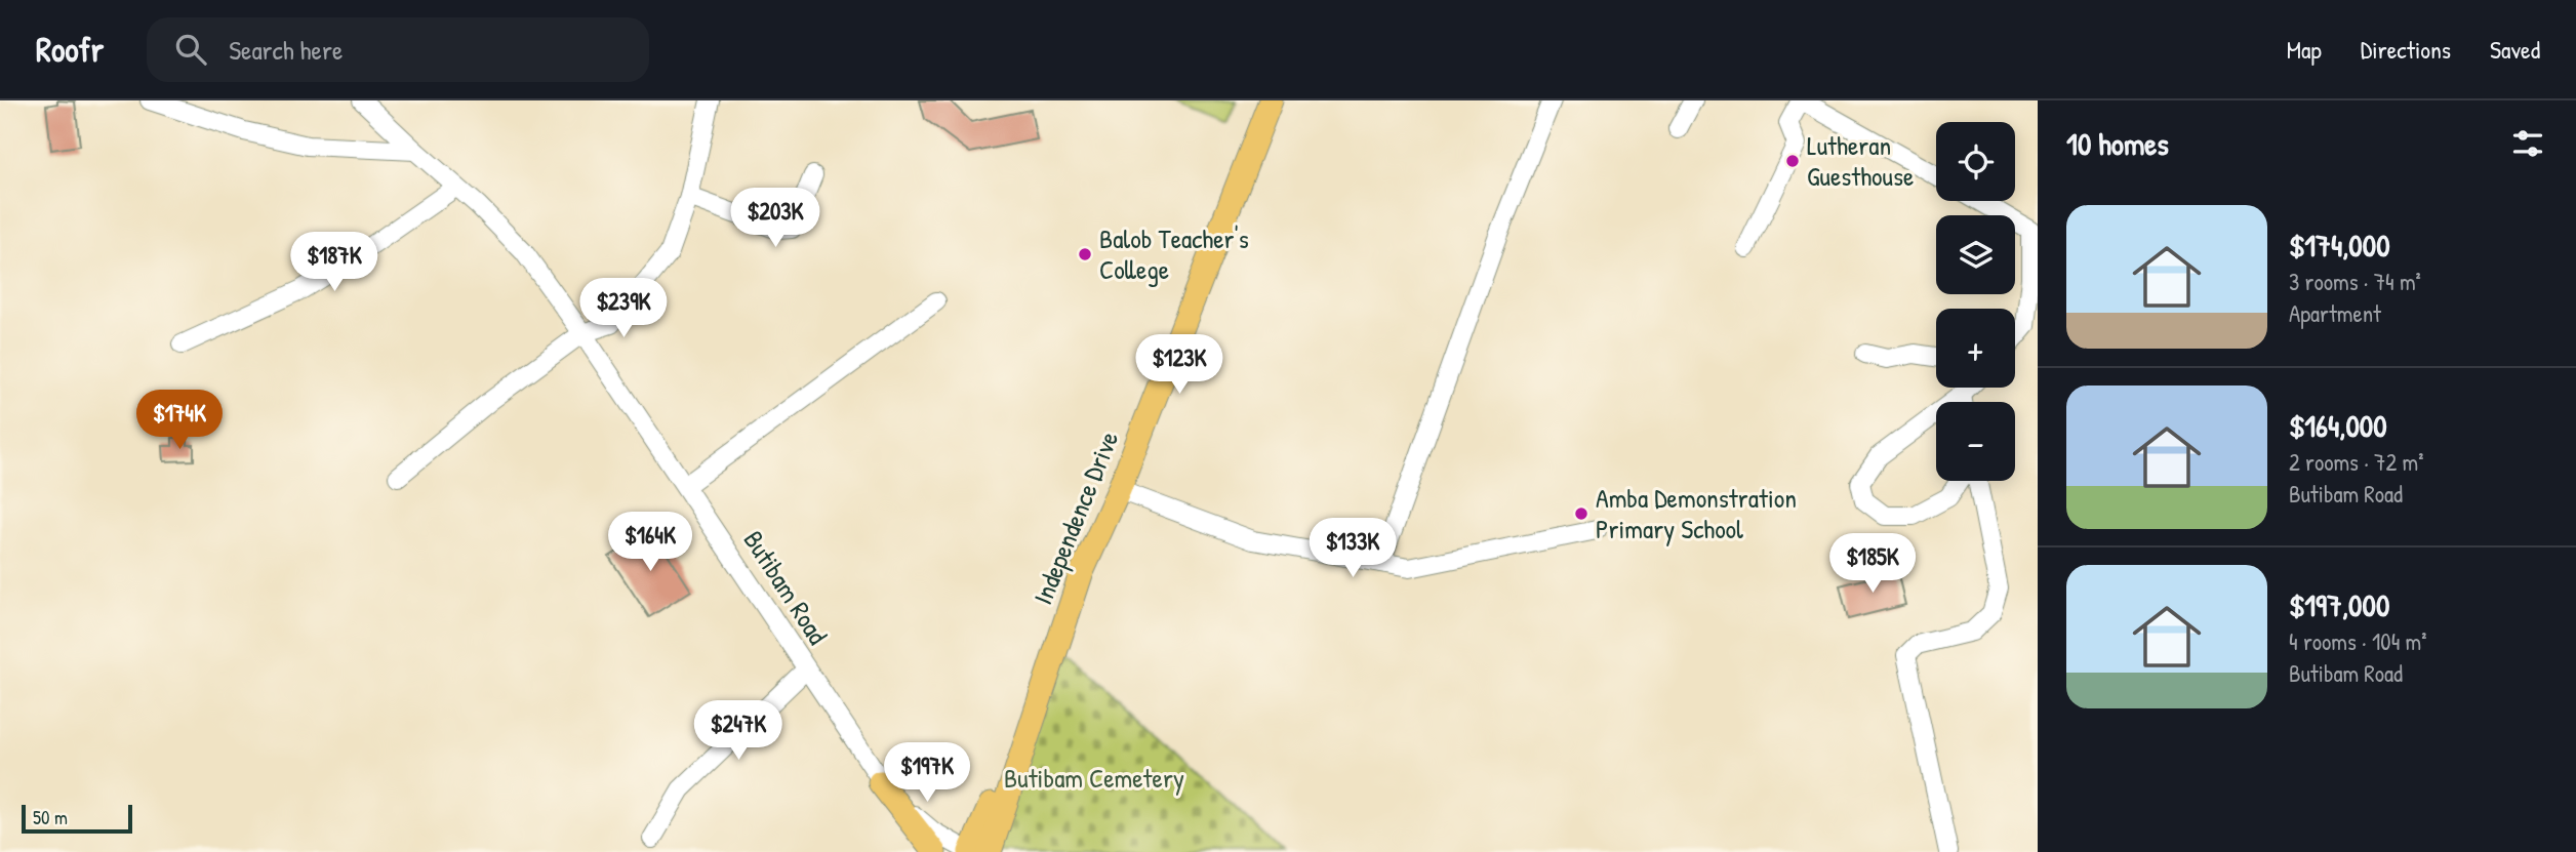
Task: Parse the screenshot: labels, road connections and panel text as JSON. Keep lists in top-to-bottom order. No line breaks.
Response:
{"streets":{"main road":["Independence Drive","Butibam Road"]},"crossings":[["Independence Drive","Butibam Road"]],"parks":["Butibam Cemetery"],"places":["Lutheran Guesthouse","Balob Teacher's College","Amba Demonstration Primary School"],"scale_bar":"50 m","page":{"header":"Roofr","search":"Search here","nav":["Map","Directions","Saved"],"heading":"10 homes","map_buttons":["+","−"],"list":[{"name":"$174,000","note":"3 rooms · 74 m² · Apartment"},{"name":"$164,000","note":"2 rooms · 72 m² · Butibam Road"},{"name":"$197,000","note":"4 rooms · 104 m² · Butibam Road"}],"price":["$203K","$187K","$239K","$123K","$174K","$164K","$133K","$185K","$247K","$197K"],"scale":"50 m"}}
